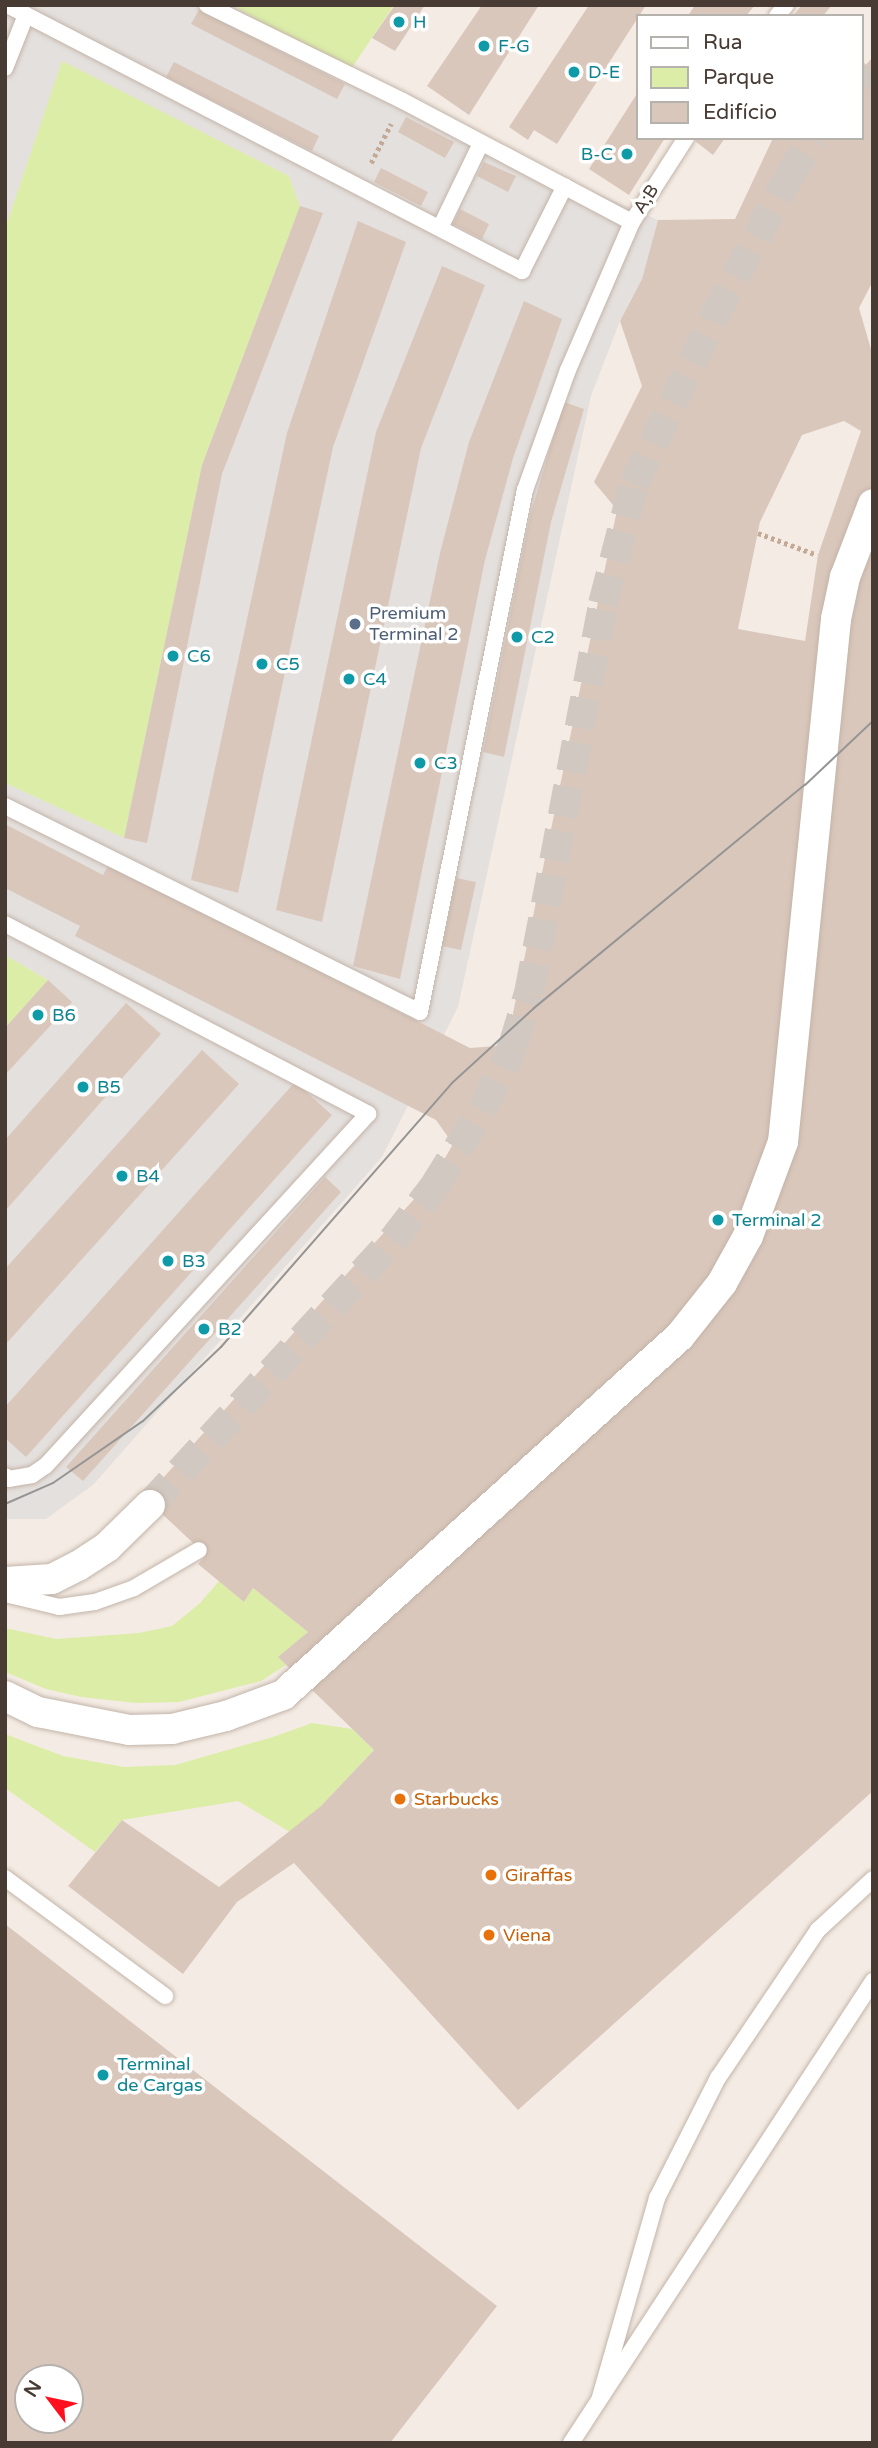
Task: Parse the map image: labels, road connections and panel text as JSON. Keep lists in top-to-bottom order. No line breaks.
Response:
{"streets":{"lane":["A;B"]},"places":["H","F-G","D-E","B-C","Premium Terminal 2","C2","C6","C5","C4","C3","B6","B5","B4","Terminal 2","B3","B2","Starbucks","Giraffas","Viena","Terminal de Cargas"],"legend":["Rua","Parque","Edifício"],"north":"top left"}
